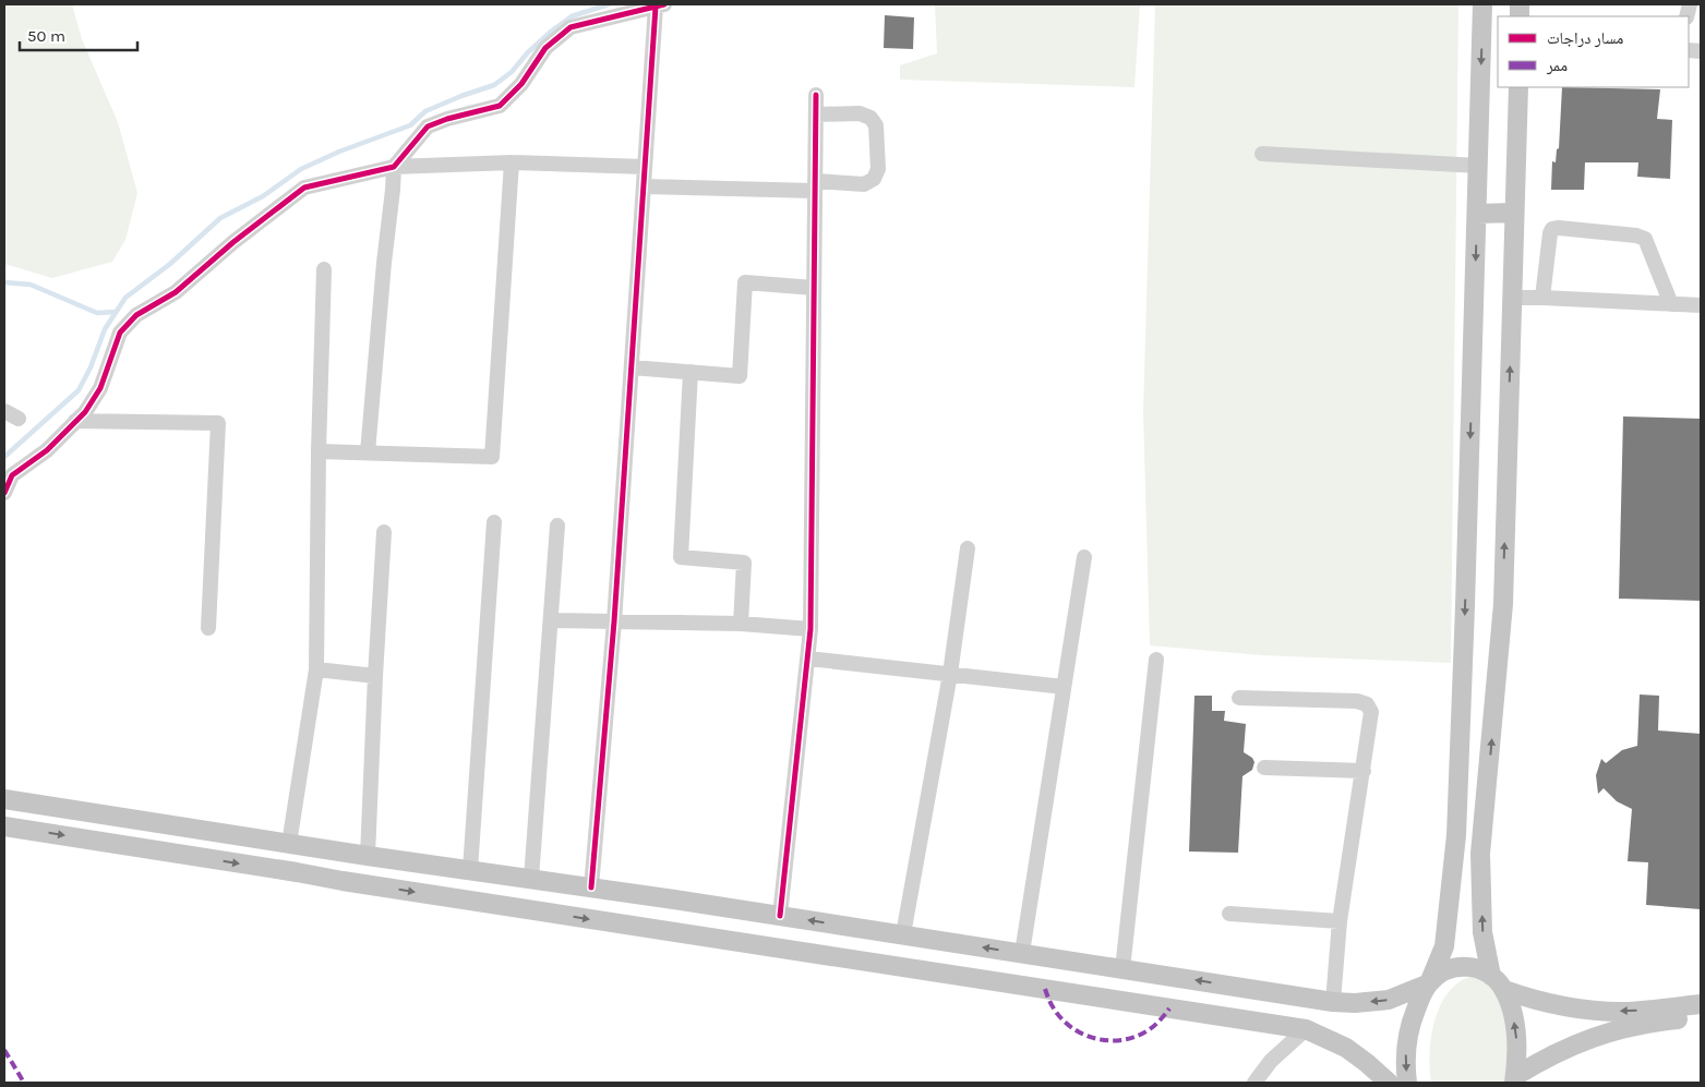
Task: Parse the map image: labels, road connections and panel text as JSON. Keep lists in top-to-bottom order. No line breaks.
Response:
{"legend":["مسار دراجات","ممر"],"scale_bar":"50 m"}
